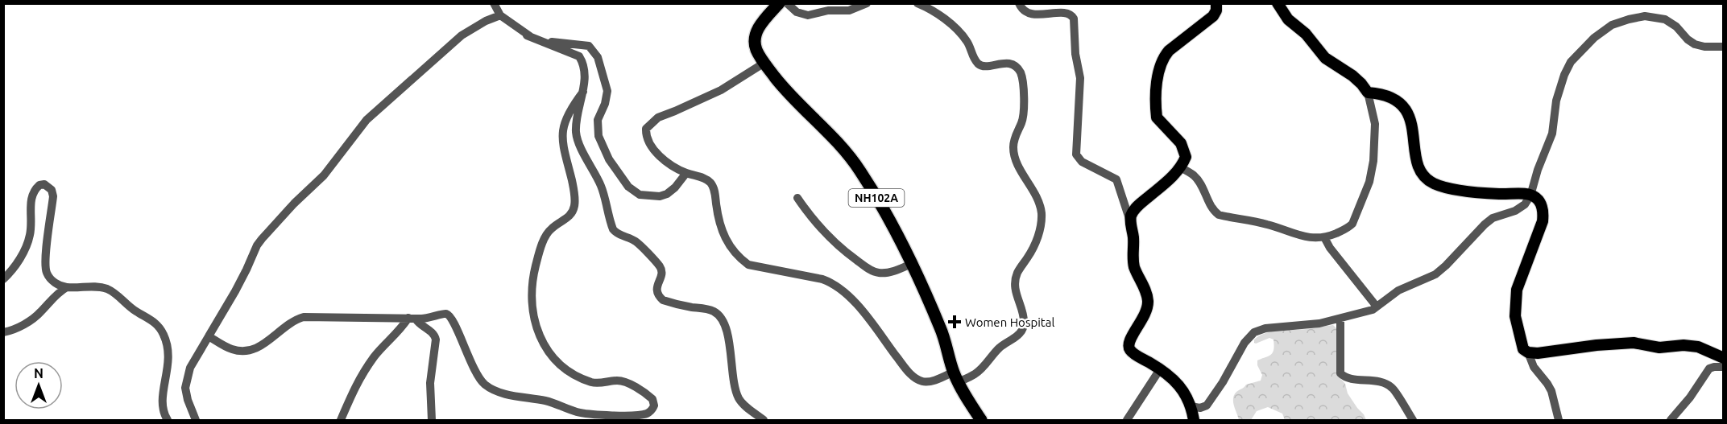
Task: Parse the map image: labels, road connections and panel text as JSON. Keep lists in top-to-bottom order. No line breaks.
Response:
{"streets":{"highway":["NH102A"]},"places":{"health":["Women Hospital"]},"north":"top"}
